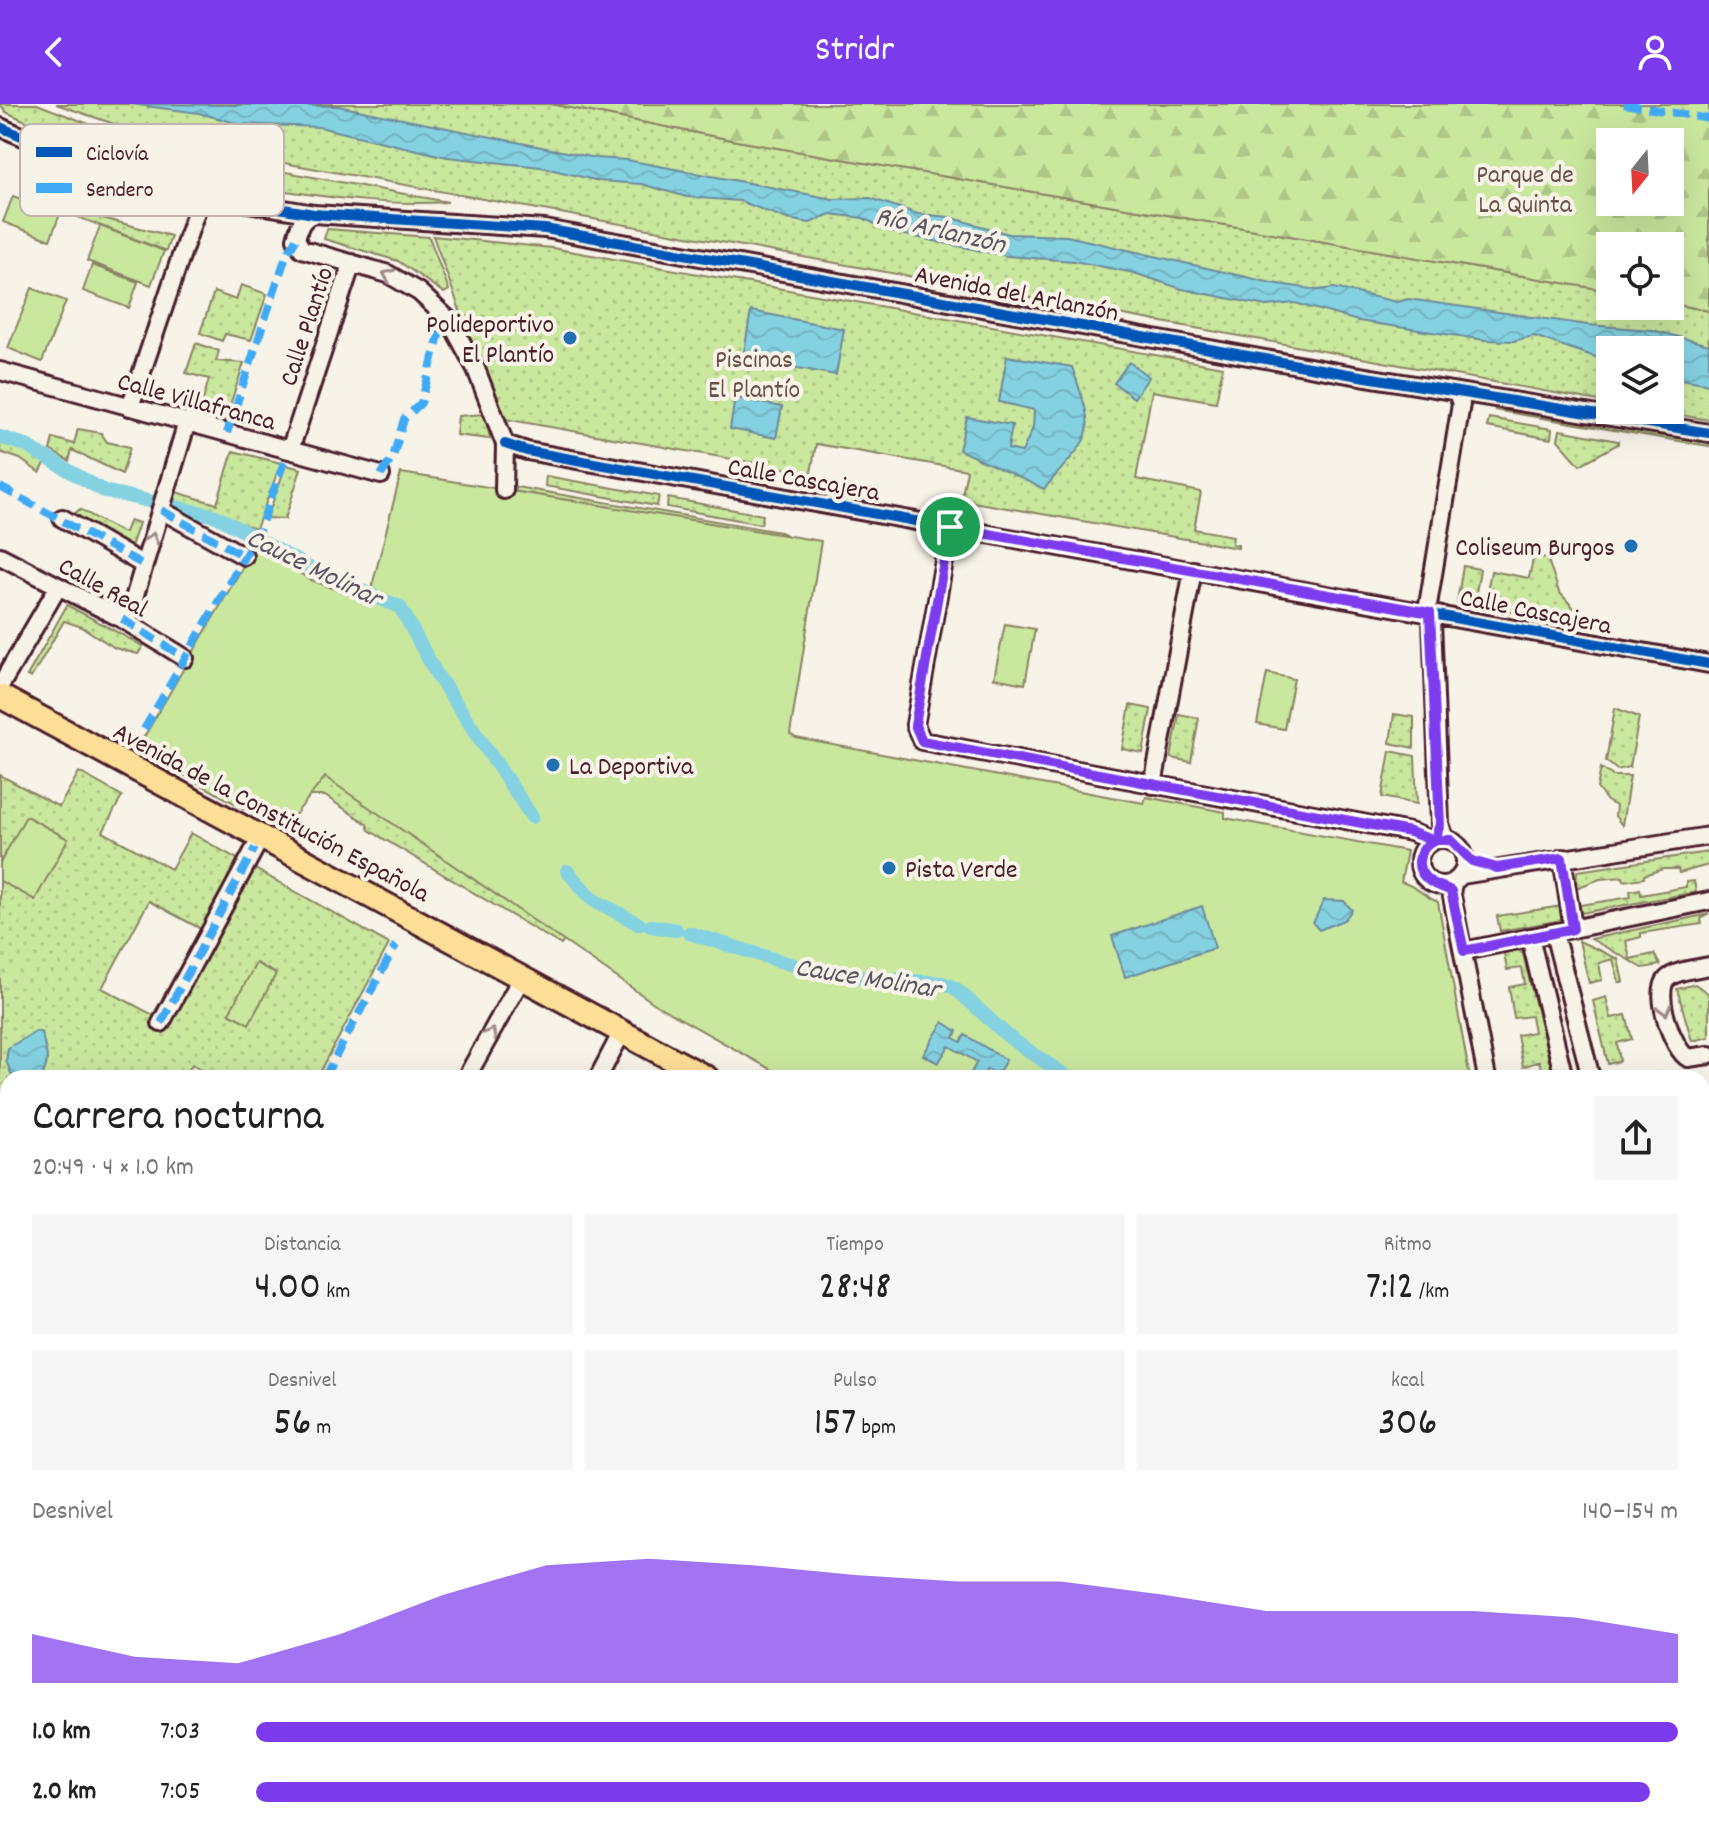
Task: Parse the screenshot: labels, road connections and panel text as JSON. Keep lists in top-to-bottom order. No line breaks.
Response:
{"streets":{"highway":["Avenida de la Constitución Española"],"street":["Avenida del Arlanzón","Calle Plantío","Calle Villafranca","Calle Cascajera","Calle Real"]},"crossings":[["Calle Plantío","Calle Villafranca"]],"water":["Río Arlanzón","Cauce Molinar"],"parks":["Parque de La Quinta","Piscinas El Plantío"],"places":["Polideportivo El Plantío","Coliseum Burgos","La Deportiva","Pista Verde"],"legend":["Ciclovía","Sendero"],"north":"bottom","page":{"header":"Stridr","heading":["Carrera nocturna","20:49 · 4 × 1.0 km"],"stats":[["Distancia","4.00 km"],["Tiempo","28:48"],["Ritmo","7:12 /km"],["Desnivel","56 m"],["Pulso","157 bpm"],["kcal","306"]],"chart":["Desnivel","140–154 m"],"list":[{"name":"1.0 km","note":"7:03"},{"name":"2.0 km","note":"7:05"}]}}
